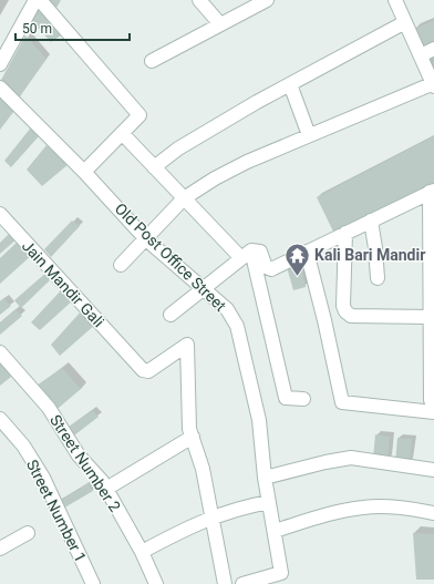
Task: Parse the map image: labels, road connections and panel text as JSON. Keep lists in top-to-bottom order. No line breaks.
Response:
{"streets":{"street":["Old Post Office Street","Jain Mandir Gali","Street Number 2","Street Number 1"]},"places":{"temple":["Kali Bari Mandir"]},"scale_bar":"50 m"}
